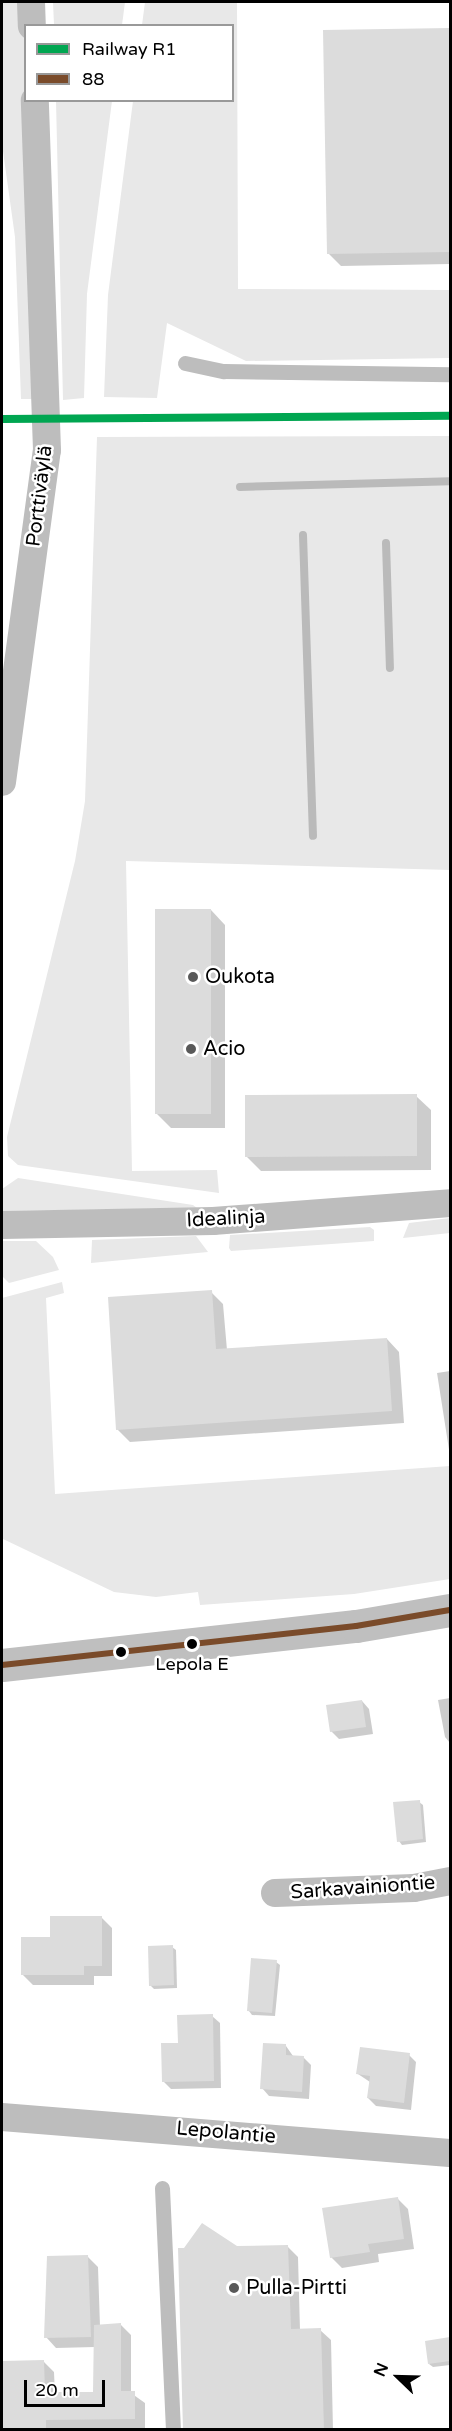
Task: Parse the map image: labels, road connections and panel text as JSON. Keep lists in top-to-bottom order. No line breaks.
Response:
{"streets":{"street":["Porttiväylä","Idealinja","Sarkavainiontie","Lepolantie"]},"places":["Oukota","Acio","Lepola E","Pulla-Pirtti"],"lines":["rail line R1","transit line 88"],"legend":["Railway R1","88"],"scale_bar":"20 m","north":"top left"}
